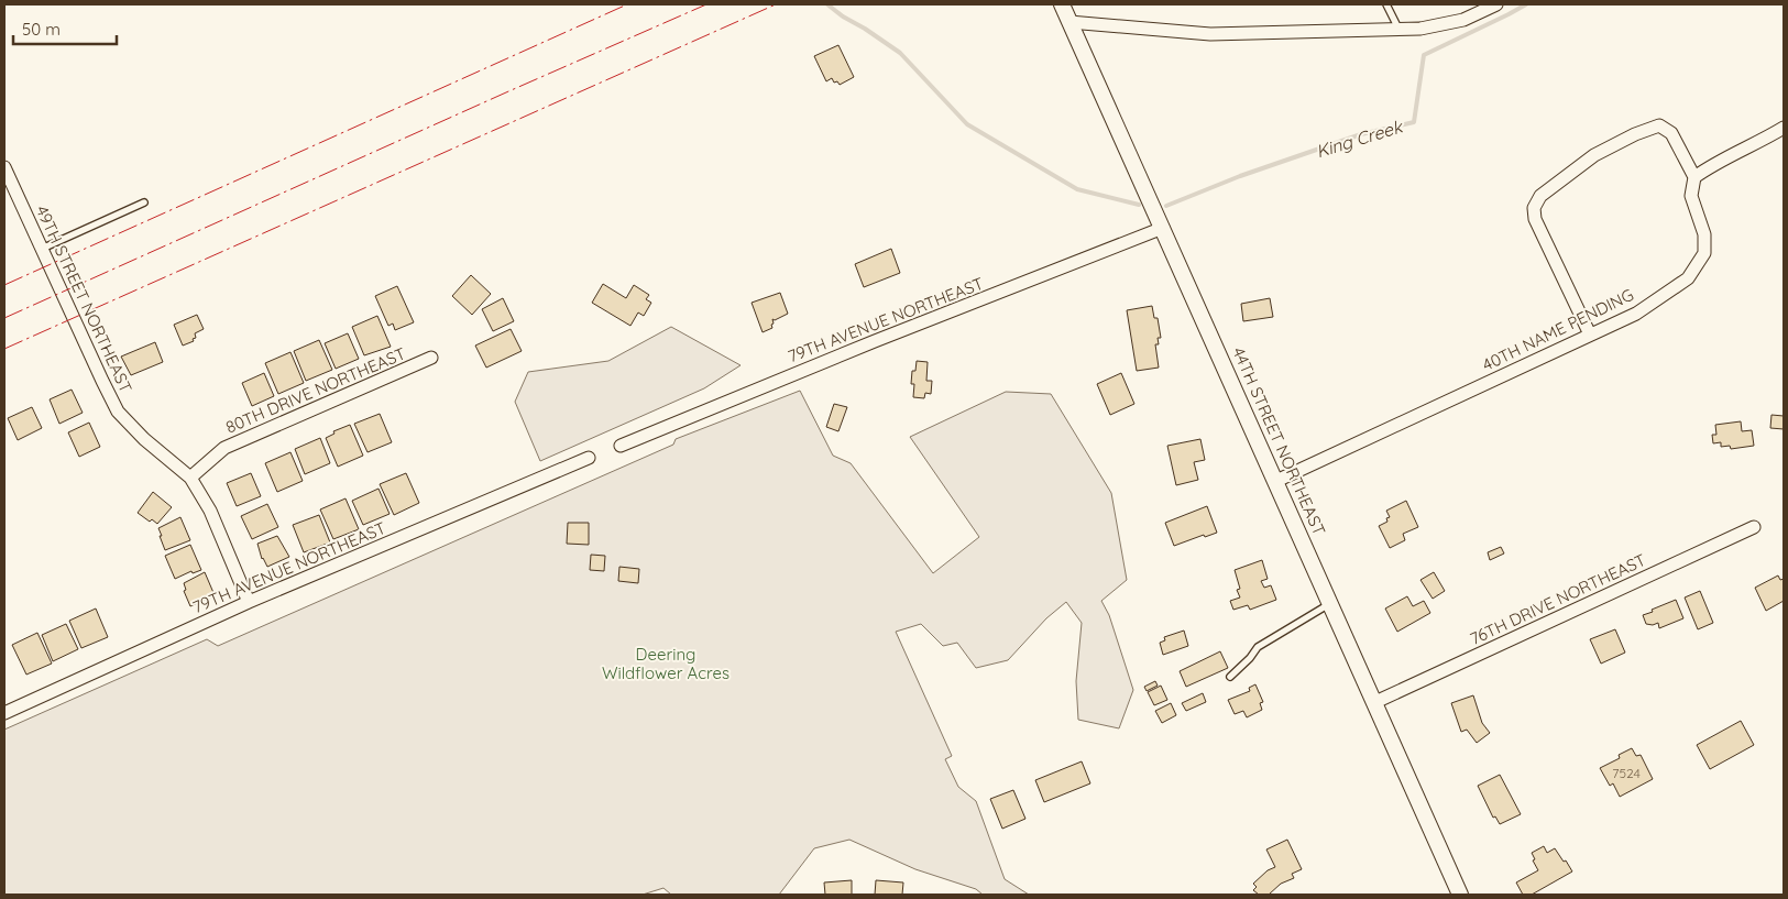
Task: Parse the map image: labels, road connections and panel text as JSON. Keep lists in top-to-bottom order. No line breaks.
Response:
{"streets":{"street":["49TH STREET NORTHEAST","79TH AVENUE NORTHEAST","40TH NAME PENDING","80TH DRIVE NORTHEAST","44TH STREET NORTHEAST","76TH DRIVE NORTHEAST"]},"crossings":[["49TH STREET NORTHEAST","79TH AVENUE NORTHEAST"],["49TH STREET NORTHEAST","80TH DRIVE NORTHEAST"],["79TH AVENUE NORTHEAST","44TH STREET NORTHEAST"],["40TH NAME PENDING","44TH STREET NORTHEAST"],["44TH STREET NORTHEAST","76TH DRIVE NORTHEAST"]],"water":["King Creek"],"parks":["Deering Wildflower Acres"],"house_numbers":["7524"],"scale_bar":"50 m"}
